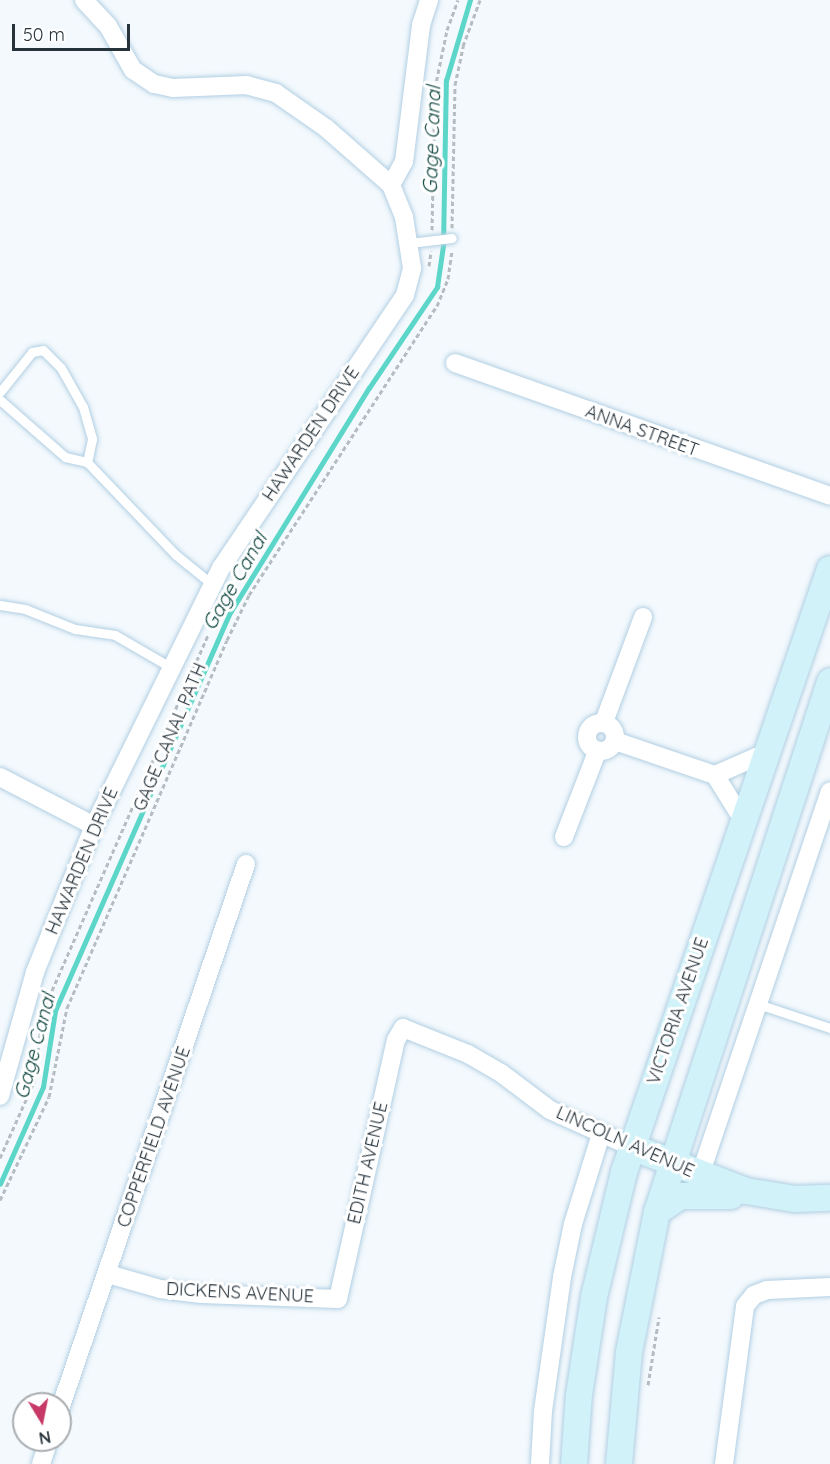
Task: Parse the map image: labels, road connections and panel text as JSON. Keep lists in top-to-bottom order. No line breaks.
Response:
{"streets":{"main road":["VICTORIA AVENUE","LINCOLN AVENUE"],"street":["ANNA STREET","HAWARDEN DRIVE","COPPERFIELD AVENUE","EDITH AVENUE","DICKENS AVENUE"],"path":["GAGE CANAL PATH"]},"crossings":[["VICTORIA AVENUE","LINCOLN AVENUE"],["COPPERFIELD AVENUE","DICKENS AVENUE"],["LINCOLN AVENUE","EDITH AVENUE"],["EDITH AVENUE","DICKENS AVENUE"]],"water":["Gage Canal"],"scale_bar":"50 m","north":"bottom"}
